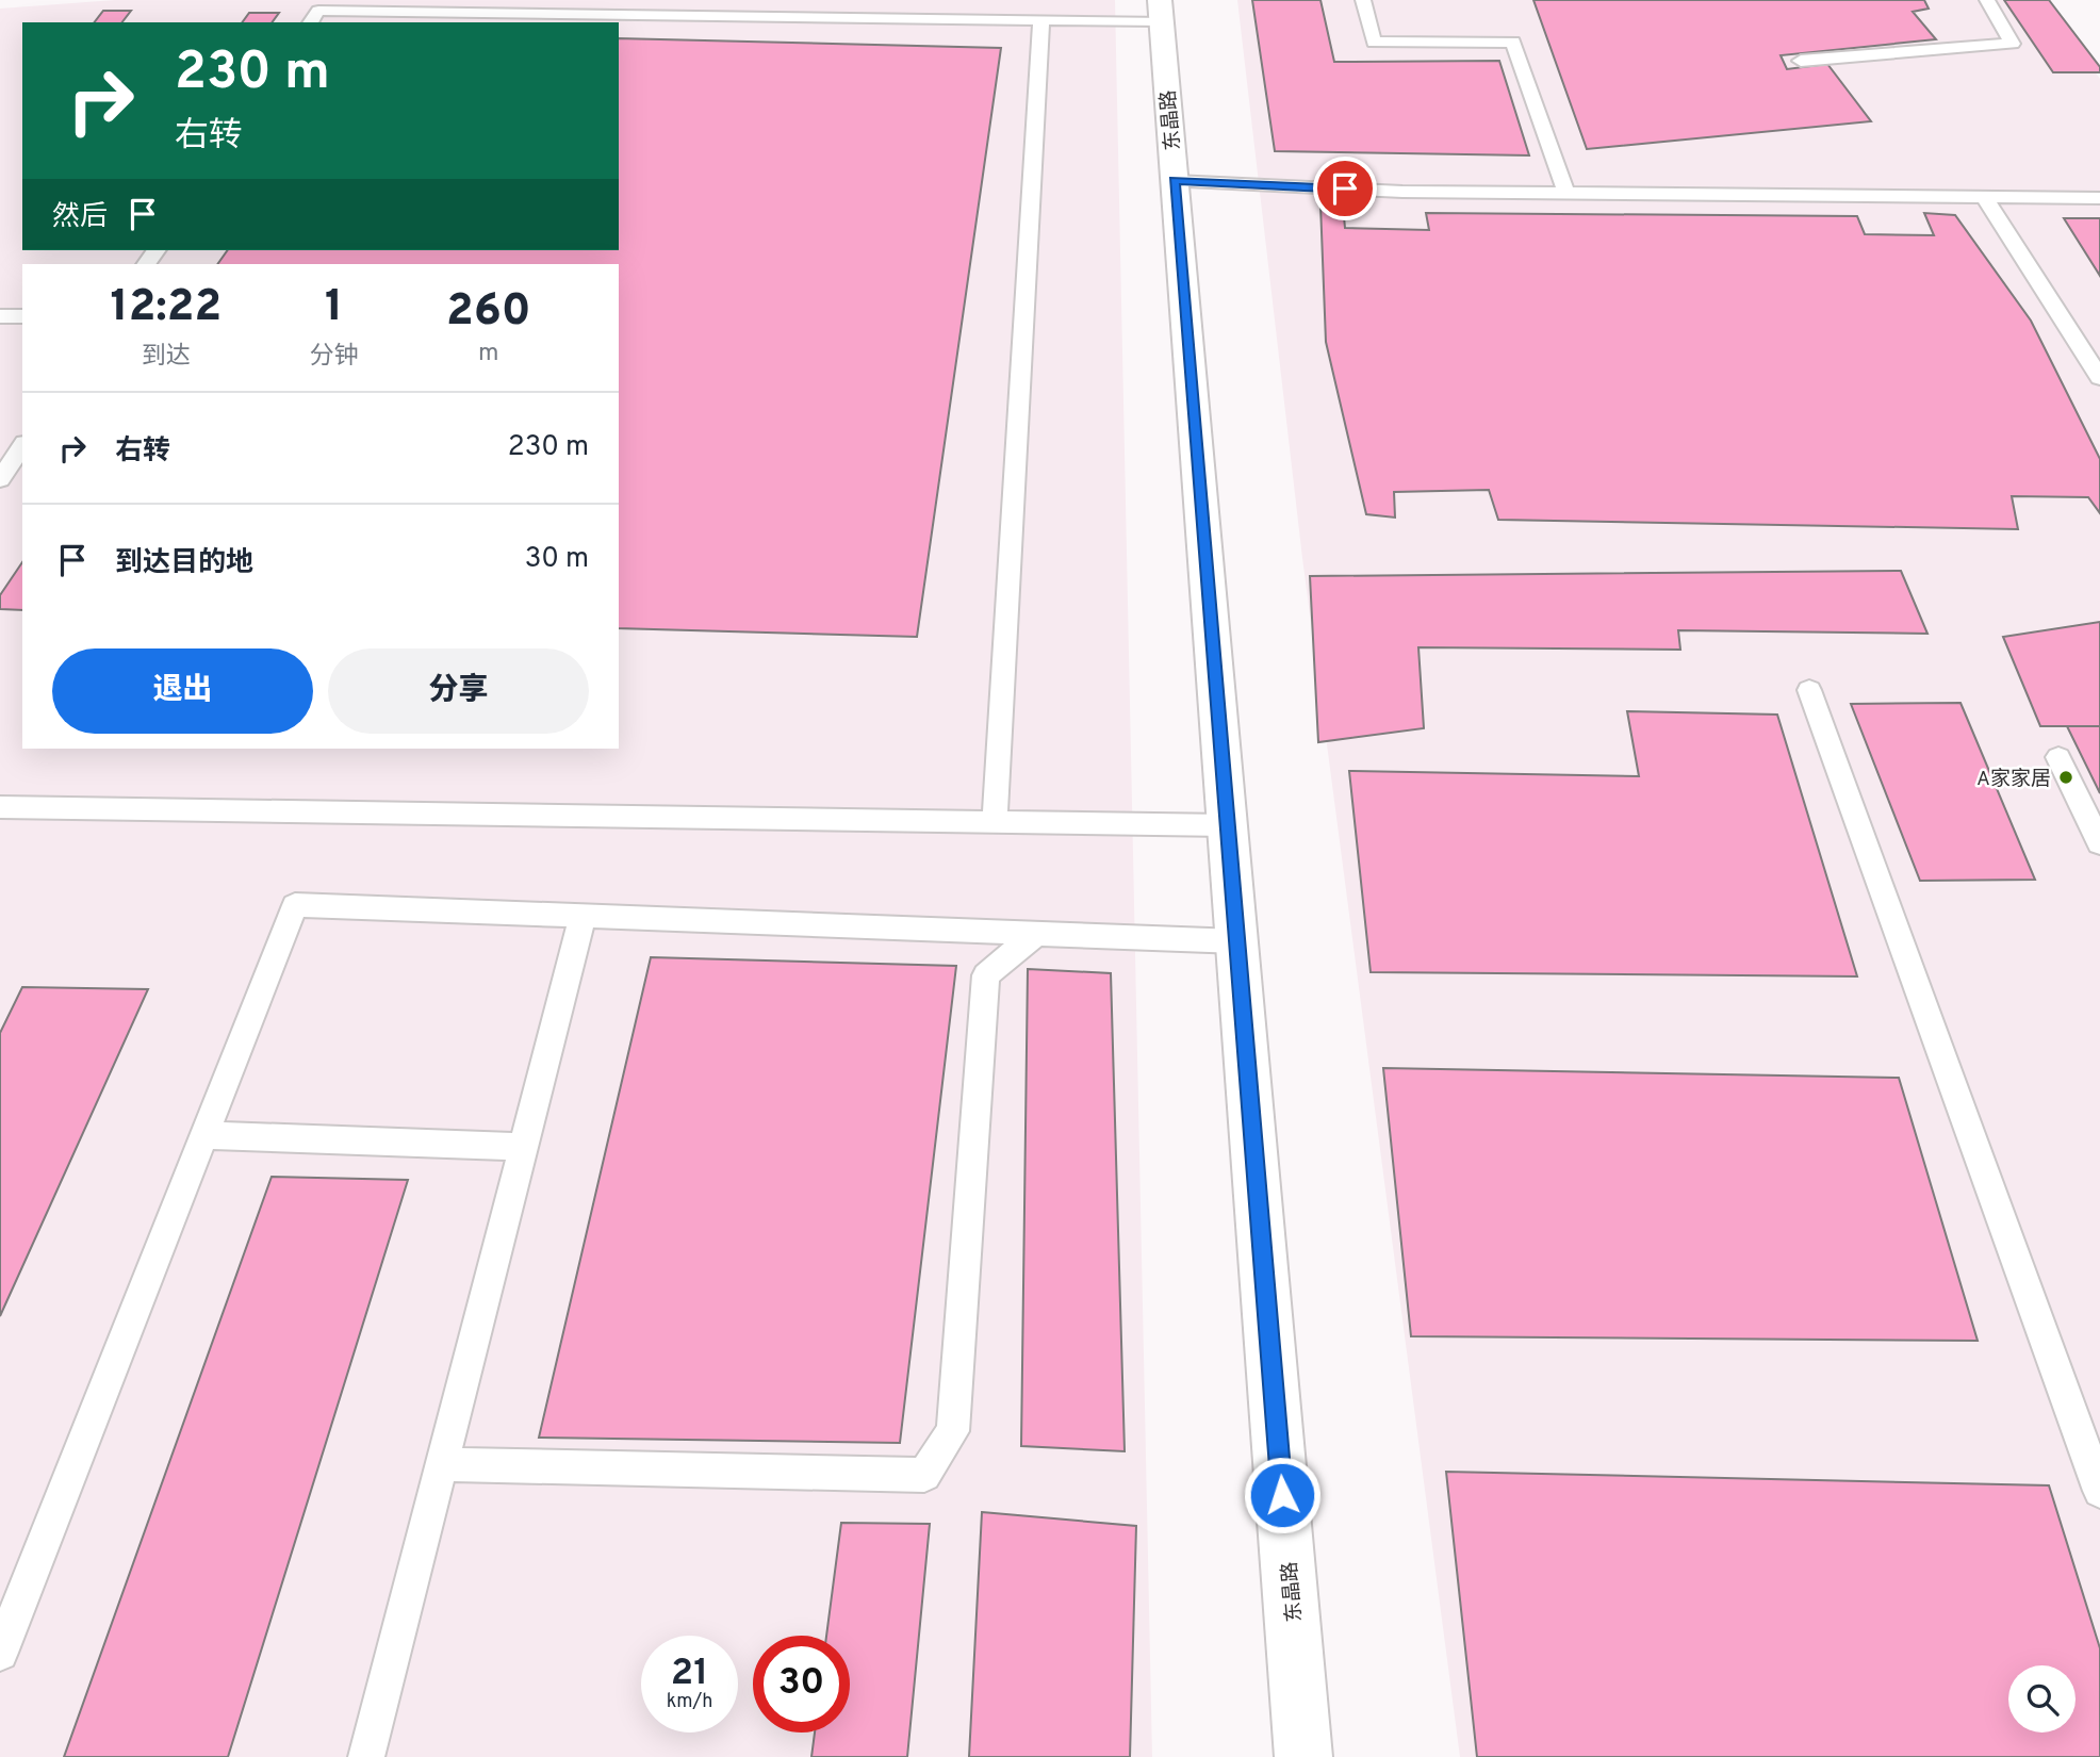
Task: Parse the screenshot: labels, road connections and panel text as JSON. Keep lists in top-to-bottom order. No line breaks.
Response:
{"streets":{"street":["东晶路"]},"places":["A家家居"],"page":{"turn":["230 m","右转"],"then":"然后","eta":["12:22","到达","1","分钟","260","m"],"list":[{"name":"右转","value":"230 m"},{"name":"到达目的地","value":"30 m"}],"buttons":["退出","分享"],"speed":"21 km/h","limit":"30"}}
